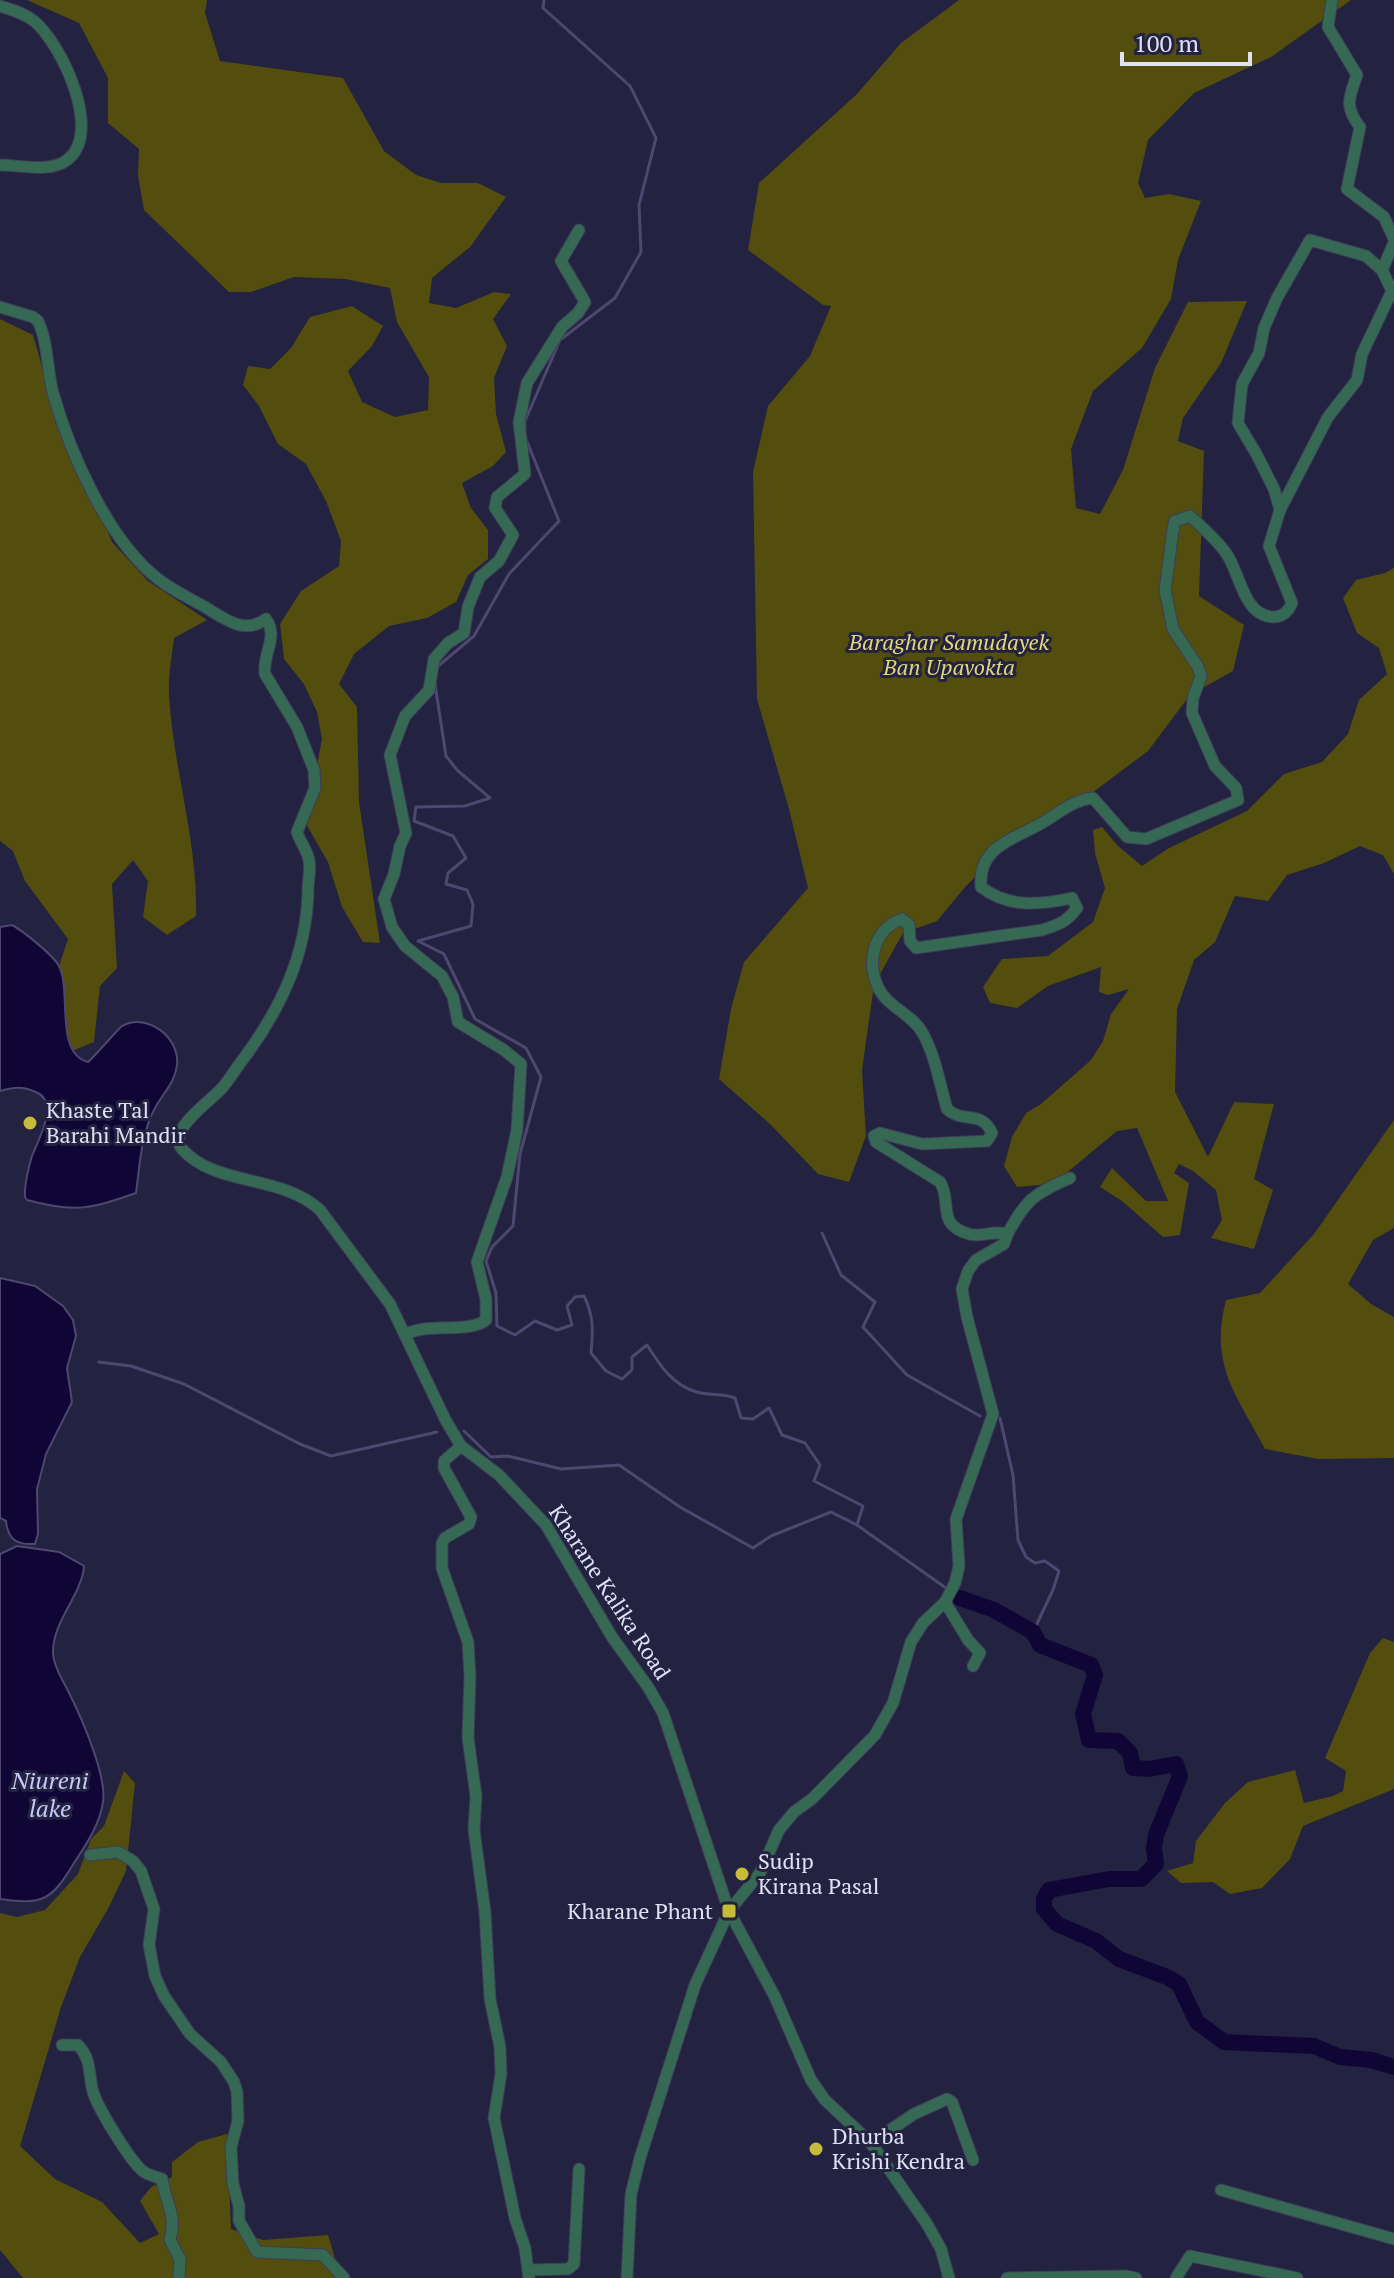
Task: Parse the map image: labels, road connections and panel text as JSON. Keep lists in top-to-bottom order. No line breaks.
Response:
{"streets":{"street":["Kharane Kalika Road"]},"water":["Niureni lake"],"parks":["Baraghar Samudayek Ban Upavokta"],"places":{"other":["Khaste Tal Barahi Mandir","Sudip Kirana Pasal","Dhurba Krishi Kendra"],"transit":["Kharane Phant"]},"scale_bar":"100 m"}
